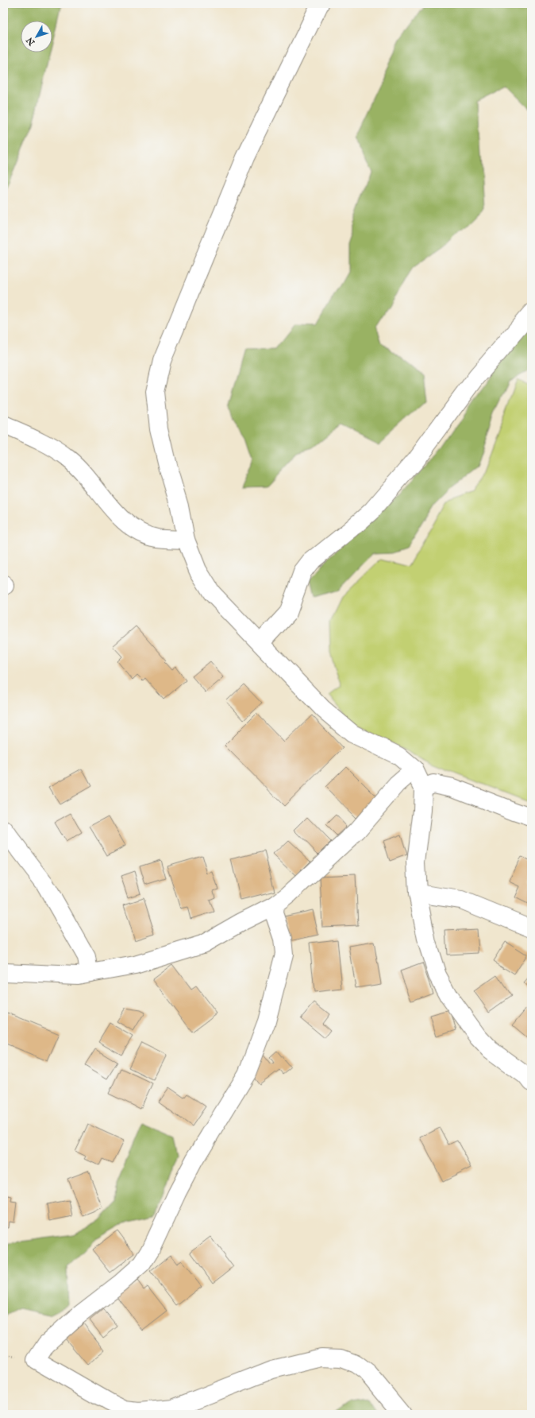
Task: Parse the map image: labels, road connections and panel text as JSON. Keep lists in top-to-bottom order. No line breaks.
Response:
{"north":"bottom left"}
